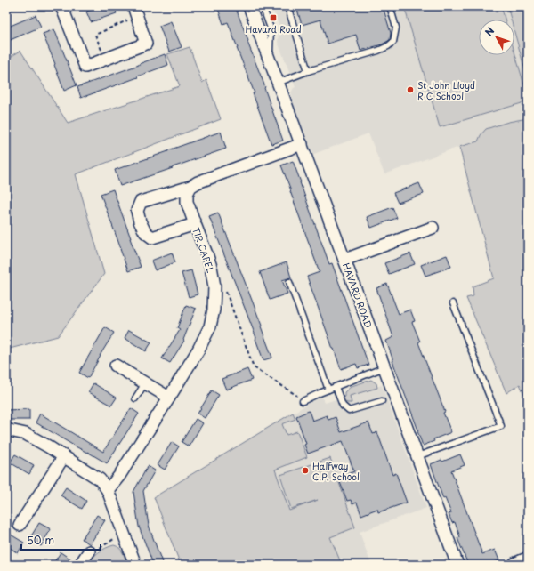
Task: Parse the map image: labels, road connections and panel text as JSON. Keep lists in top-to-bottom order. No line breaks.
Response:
{"streets":{"street":["TIR CAPEL","HAVARD ROAD"]},"places":{"transit":["Havard Road"],"other":["St John Lloyd R C School","Halfway C.P. School"]},"scale_bar":"50 m","north":"top left"}
